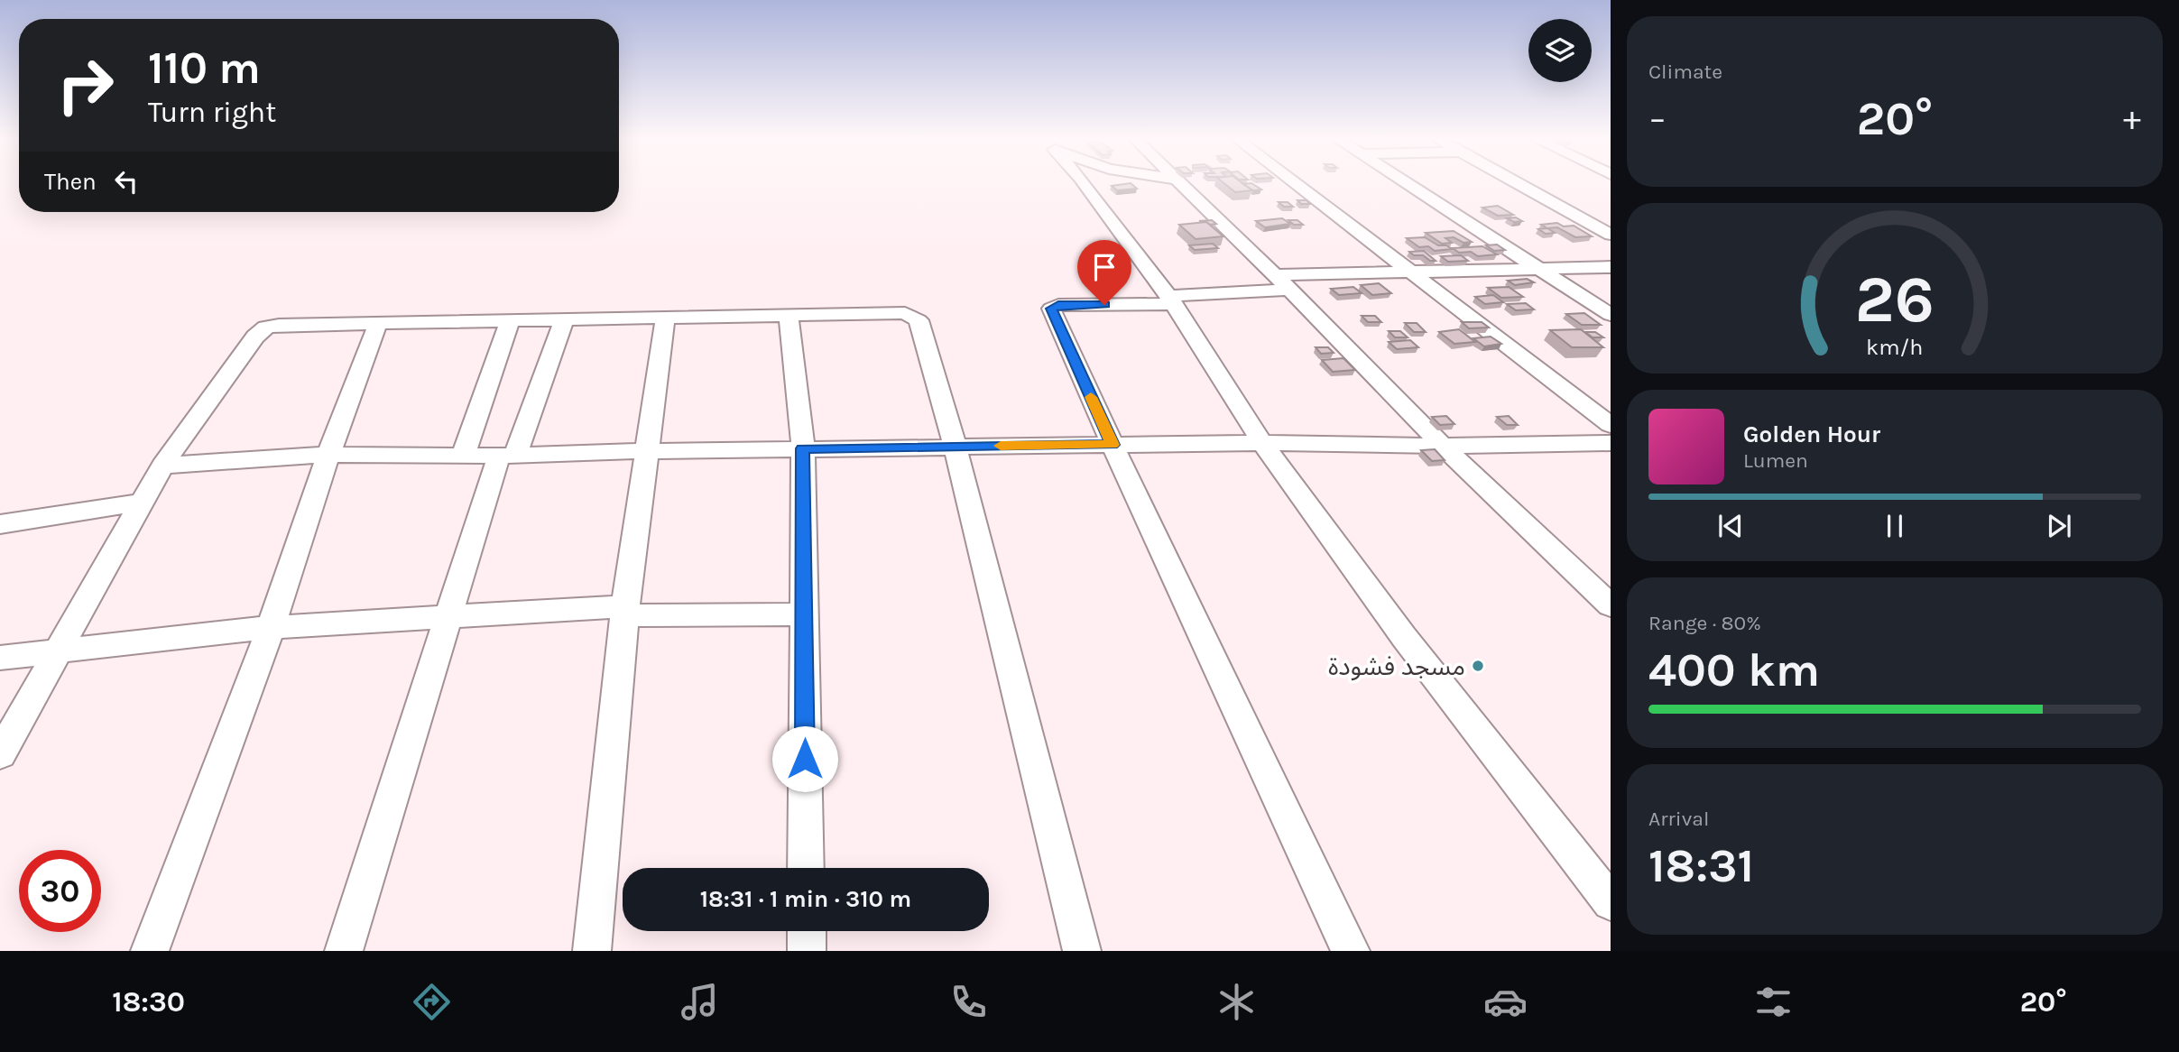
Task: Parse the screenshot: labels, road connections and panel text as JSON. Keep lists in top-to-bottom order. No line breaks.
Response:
{"places":["مسجد فشودة"],"page":{"tile":["Climate",["Range · 80%","400 km"],["Arrival","18:31"]],"turn":["110 m","Turn right"],"heat":["−","20°","+"],"then":"Then","song":["Golden Hour","Lumen"],"limit":"30","trip":"18:31 · 1 min · 310 m","tabs":["18:30","20°"],"gauge":["26","km/h"]}}
